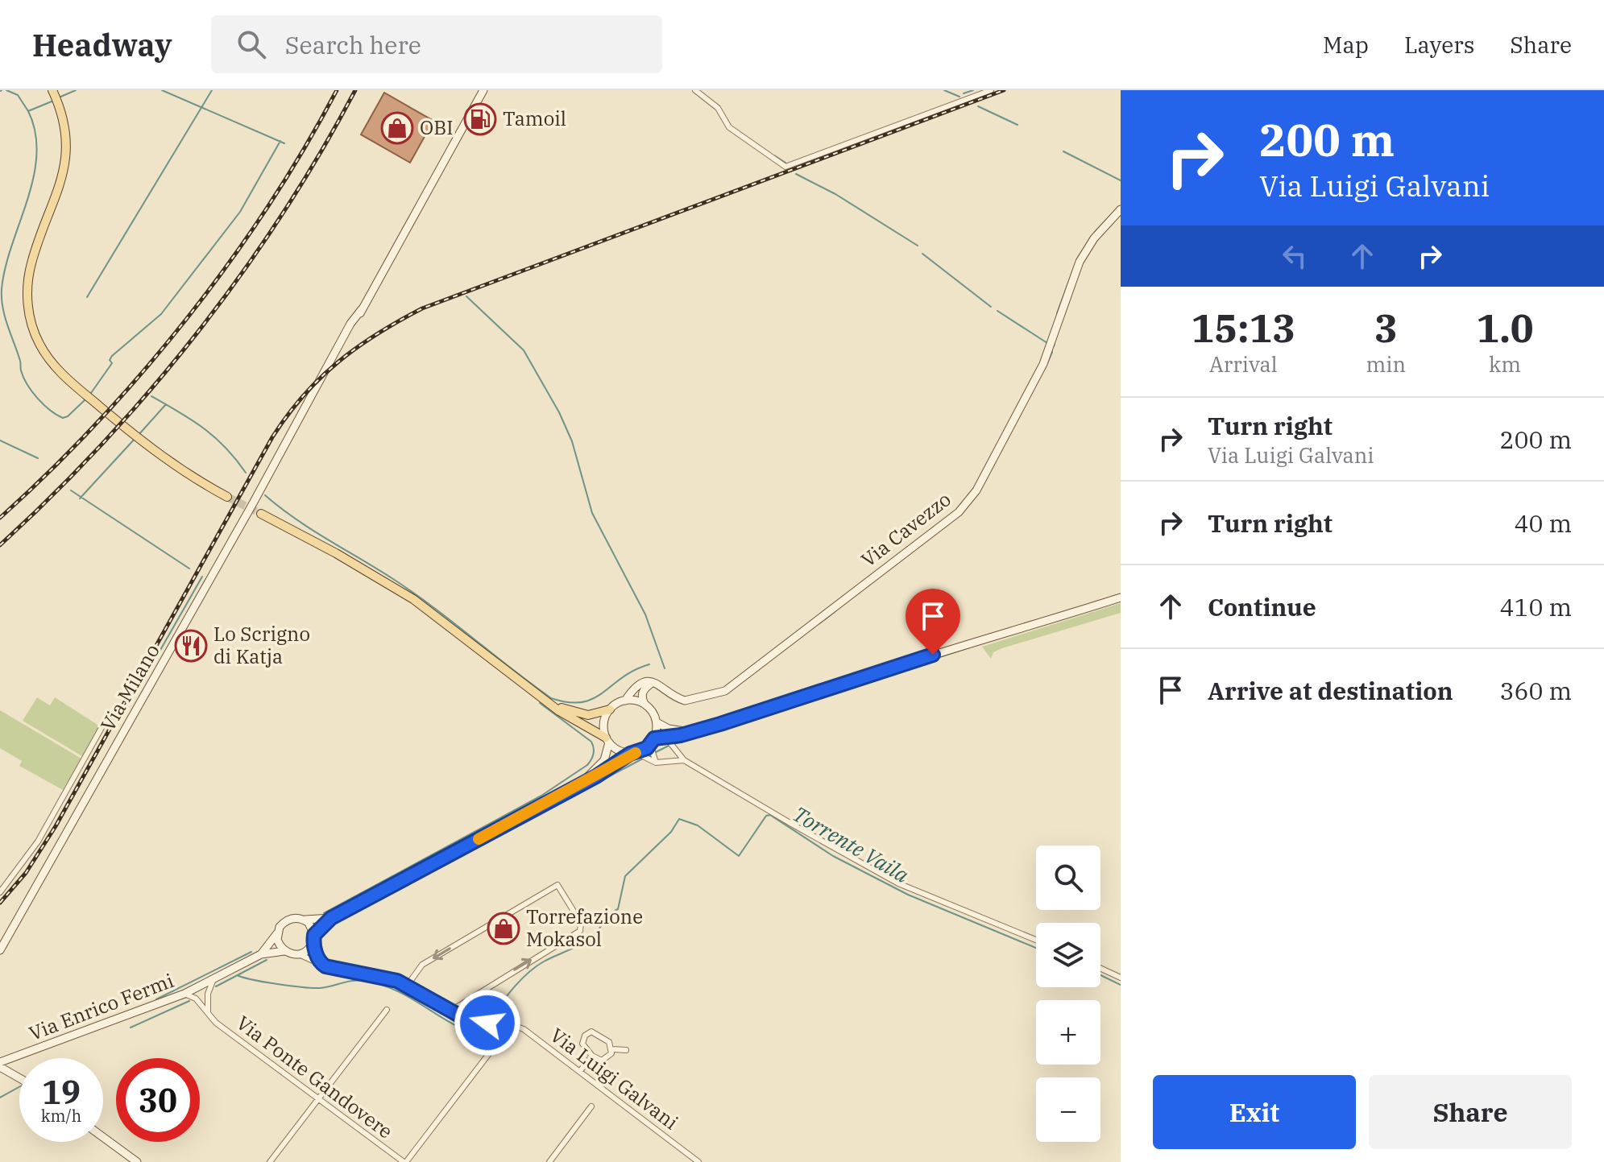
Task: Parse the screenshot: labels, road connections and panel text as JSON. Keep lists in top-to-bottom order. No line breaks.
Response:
{"streets":{"main road":["Via Cavezzo","Via Milano","Via Enrico Fermi"],"street":["Via Ponte Gandovere","Via Luigi Galvani"]},"crossings":[["Via Enrico Fermi","Via Ponte Gandovere"]],"water":["Torrente Vaila"],"places":{"fuel station":["Tamoil"],"shop":["OBI","Torrefazione Mokasol"],"restaurant":["Lo Scrigno di Katja"]},"page":{"header":"Headway","search":"Search here","nav":["Map","Layers","Share"],"turn":["200 m","Via Luigi Galvani"],"eta":["15:13","Arrival","3","min","1.0","km"],"list":[{"name":"Turn right","note":"Via Luigi Galvani","value":"200 m"},{"name":"Turn right","value":"40 m"},{"name":"Continue","value":"410 m"},{"name":"Arrive at destination","value":"360 m"}],"map_buttons":["+","−"],"speed":"19 km/h","limit":"30","buttons":["Exit","Share"]}}
